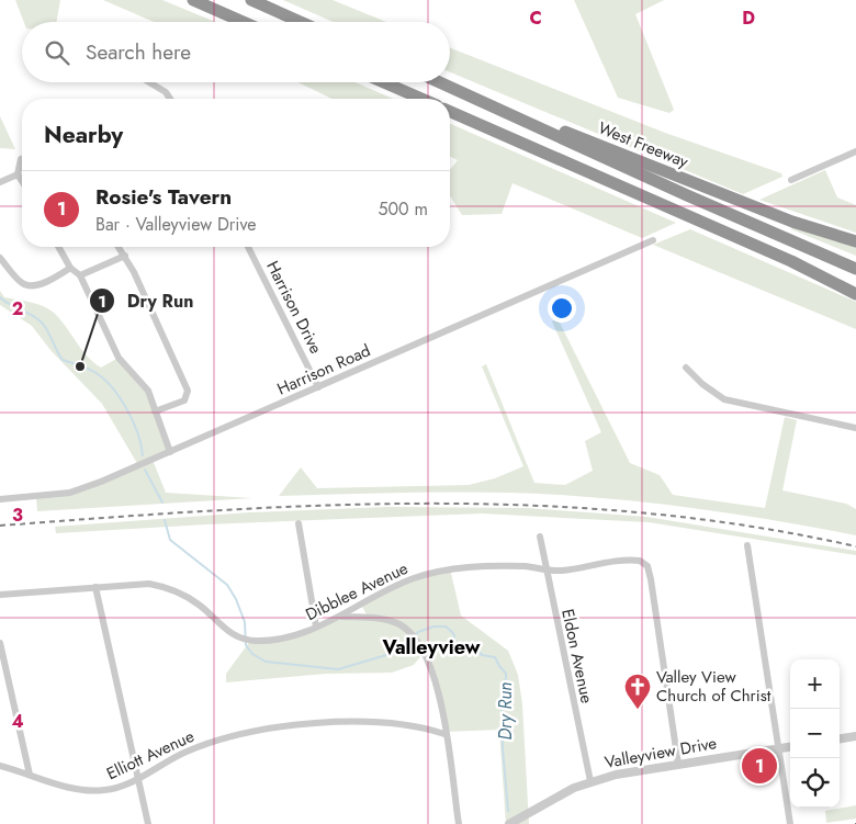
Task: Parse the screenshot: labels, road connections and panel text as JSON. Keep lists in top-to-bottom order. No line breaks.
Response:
{"streets":{"highway":["West Freeway"],"street":["Harrison Drive","Harrison Road","Dibblee Avenue","Eldon Avenue","Valleyview Drive","Elliott Avenue"]},"crossings":[["Harrison Drive","Harrison Road"],["Dibblee Avenue","Eldon Avenue"],["Dibblee Avenue","Valleyview Drive"],["Eldon Avenue","Valleyview Drive"]],"districts":["Valleyview"],"water":["Dry Run"],"places":{"other":["Dry Run"],"church":["Valley View Church of Christ"]},"page":{"search":"Search here","heading":"Nearby","list":[{"mark":"1","name":"Rosie's Tavern","note":"Bar · Valleyview Drive","value":"500 m"}],"map_buttons":["+","−"],"pins":"1"},"grid":{"columns":["C","D"],"rows":["2","3","4"]}}
